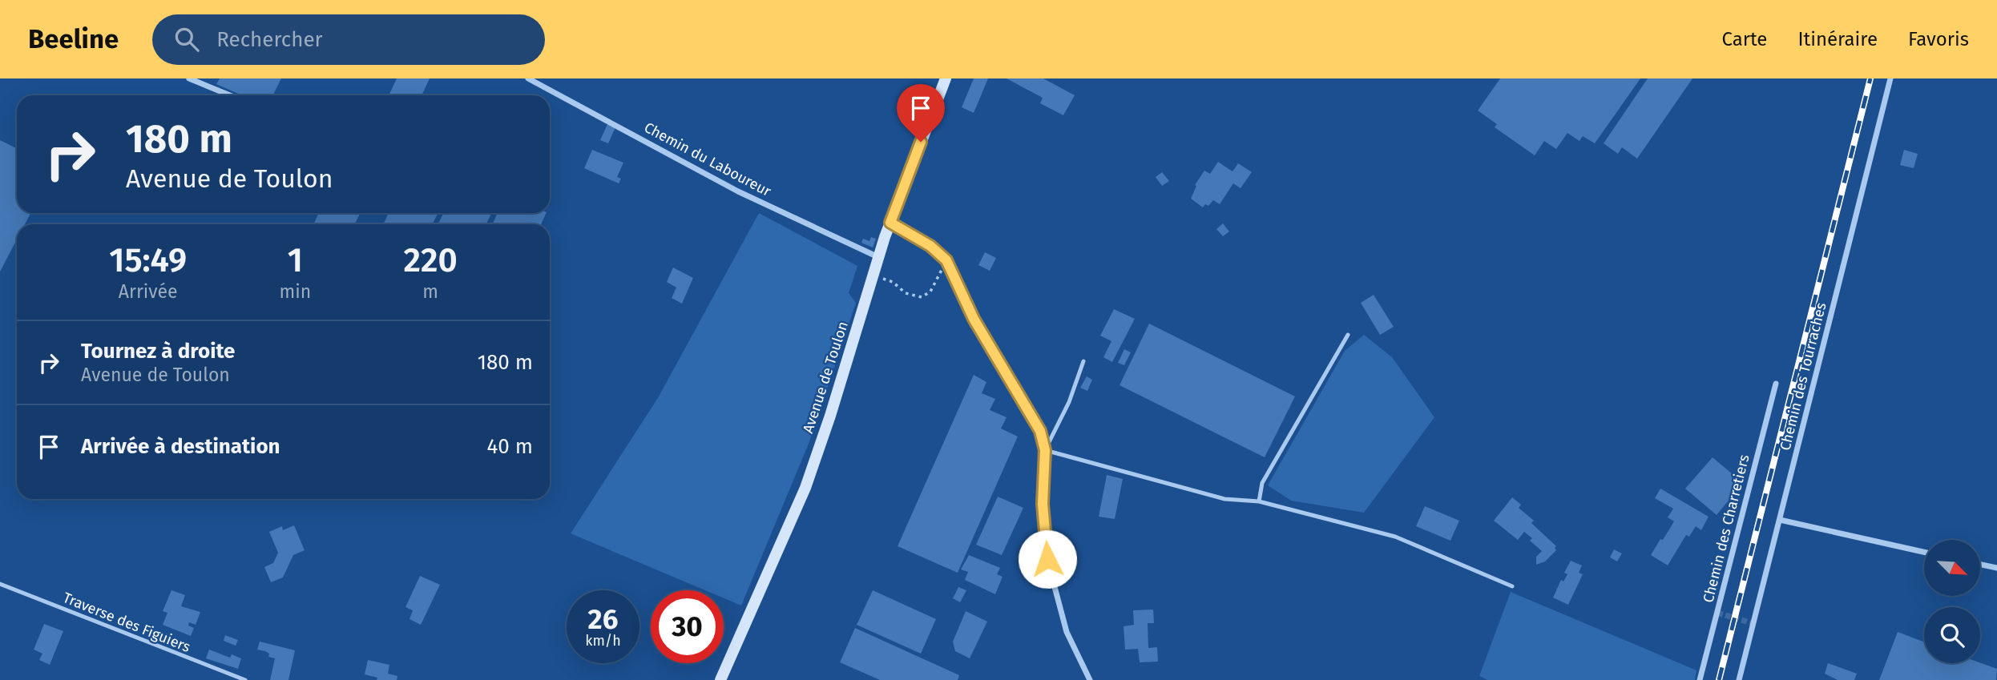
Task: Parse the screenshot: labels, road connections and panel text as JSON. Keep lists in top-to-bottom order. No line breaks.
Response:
{"streets":{"main road":["Avenue de Toulon"],"street":["Chemin du Laboureur","Chemin des Tourraches","Chemin des Charretiers"],"lane":["Traverse des Figuiers"]},"crossings":[["Chemin du Laboureur","Avenue de Toulon"]],"north":"bottom right","page":{"header":"Beeline","search":"Rechercher","nav":["Carte","Itinéraire","Favoris"],"turn":["180 m","Avenue de Toulon"],"eta":["15:49","Arrivée","1","min","220","m"],"list":[{"name":"Tournez à droite","note":"Avenue de Toulon","value":"180 m"},{"name":"Arrivée à destination","value":"40 m"}],"speed":"26 km/h","limit":"30"}}
